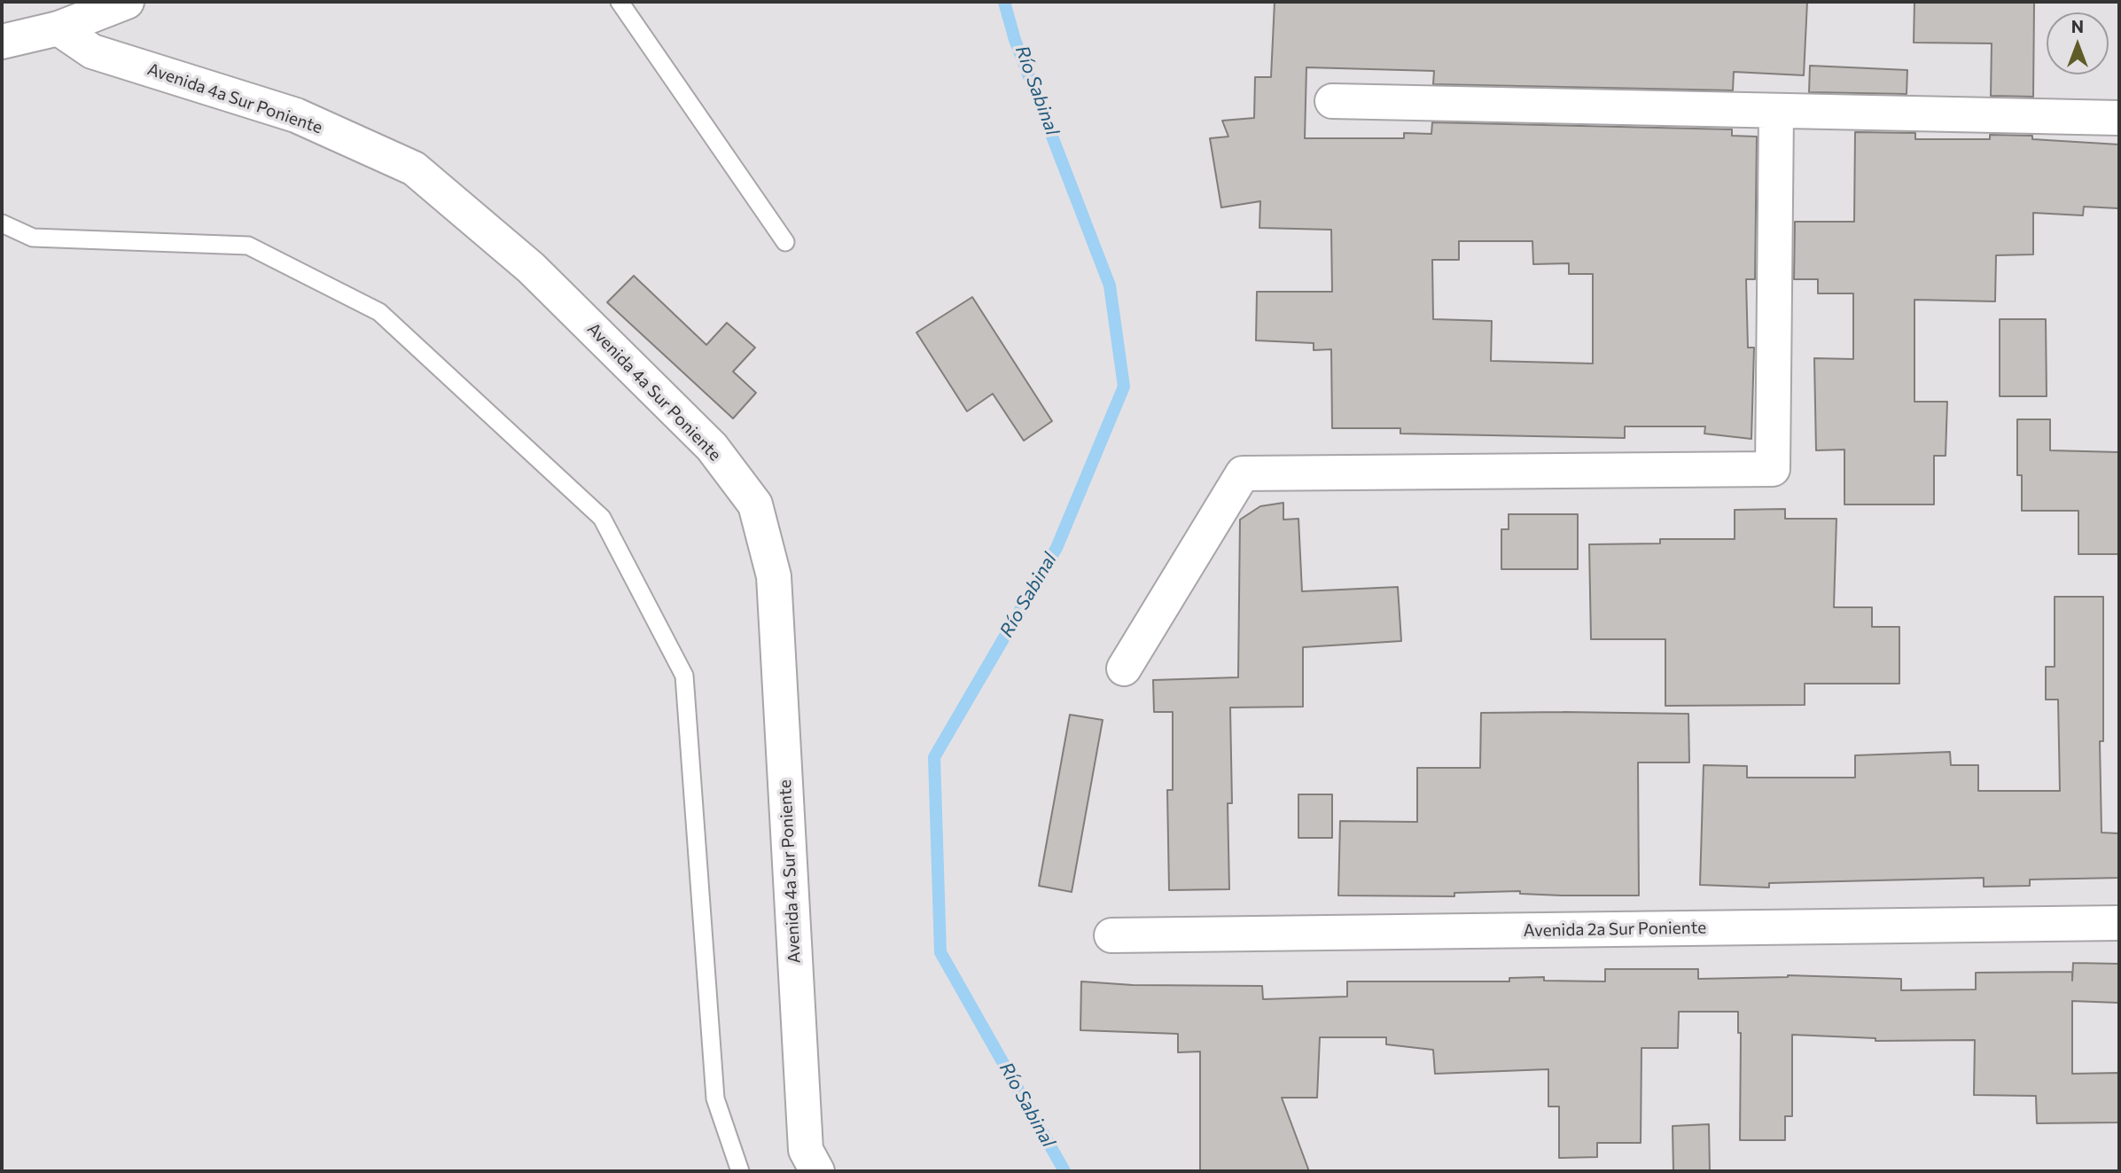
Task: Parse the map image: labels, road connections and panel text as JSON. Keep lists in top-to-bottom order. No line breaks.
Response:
{"streets":{"street":["Avenida 4a Sur Poniente","Avenida 2a Sur Poniente"]},"water":["Río Sabinal"],"north":"top"}
